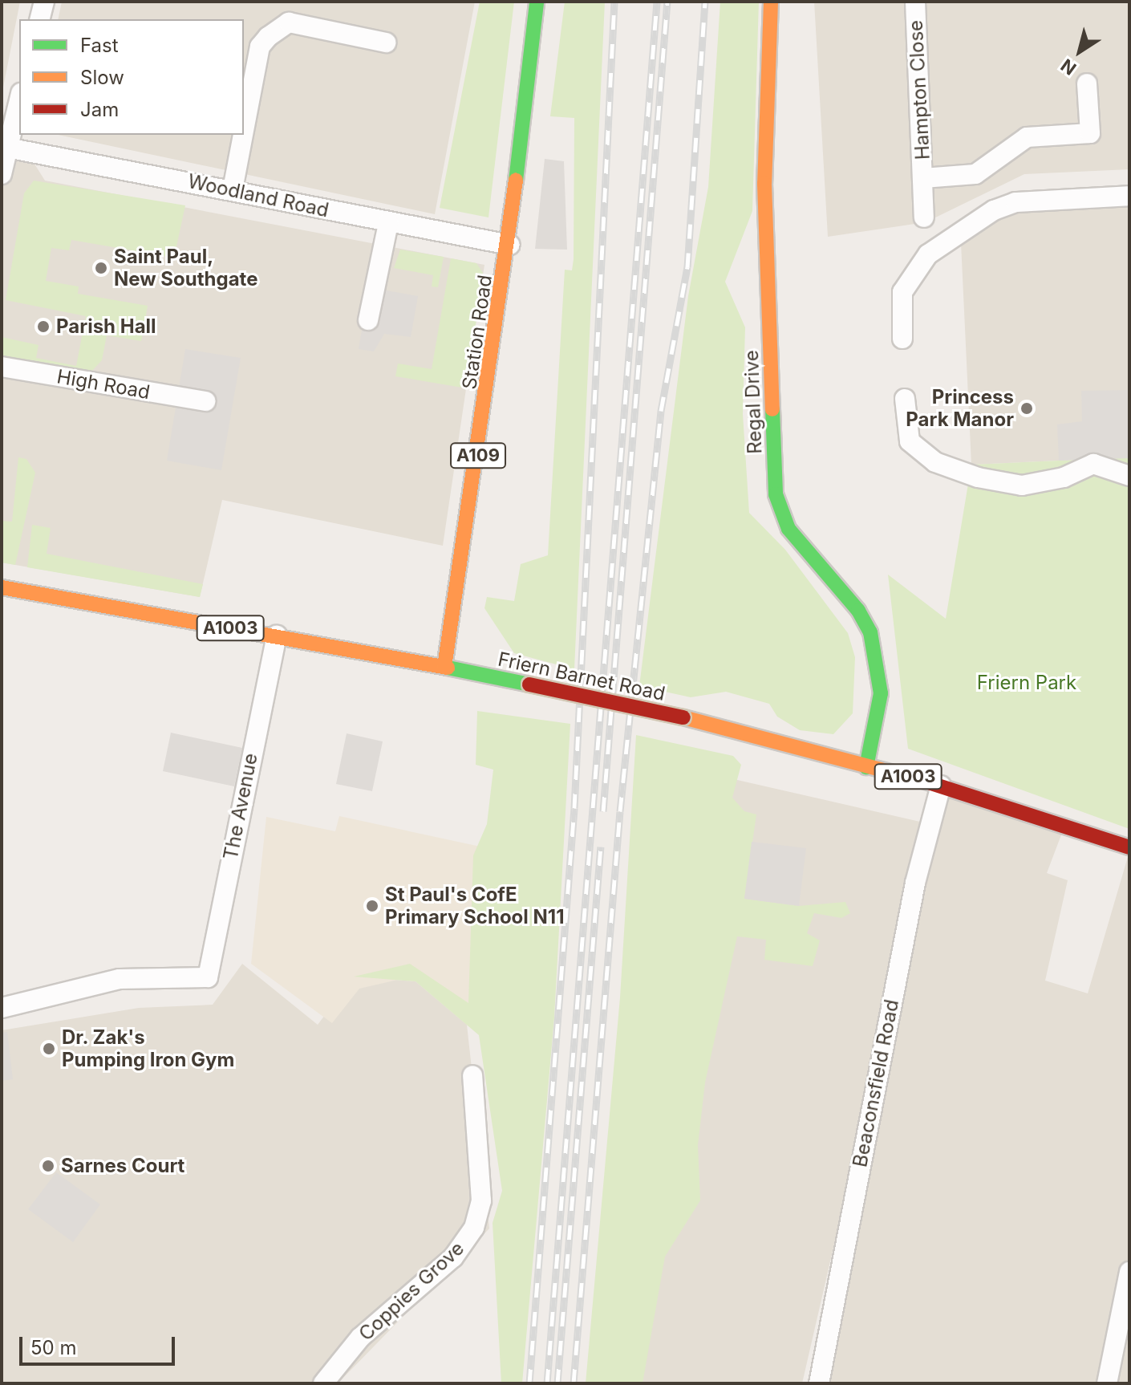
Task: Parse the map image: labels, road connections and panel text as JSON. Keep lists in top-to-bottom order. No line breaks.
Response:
{"streets":{"main road":["Station Road","Regal Drive","A109","A1003","Friern Barnet Road"],"street":["Hampton Close","Woodland Road","High Road","The Avenue","Beaconsfield Road","Coppies Grove"]},"crossings":[["Woodland Road","Station Road"],["Station Road","Friern Barnet Road"],["Regal Drive","Friern Barnet Road"],["Friern Barnet Road","The Avenue"],["Friern Barnet Road","Beaconsfield Road"]],"parks":["Friern Park"],"places":["Saint Paul, New Southgate","Parish Hall","Princess Park Manor","St Paul's CofE Primary School N11","Dr. Zak's Pumping Iron Gym","Sarnes Court"],"legend":["Fast","Slow","Jam"],"scale_bar":"50 m","north":"bottom left"}
